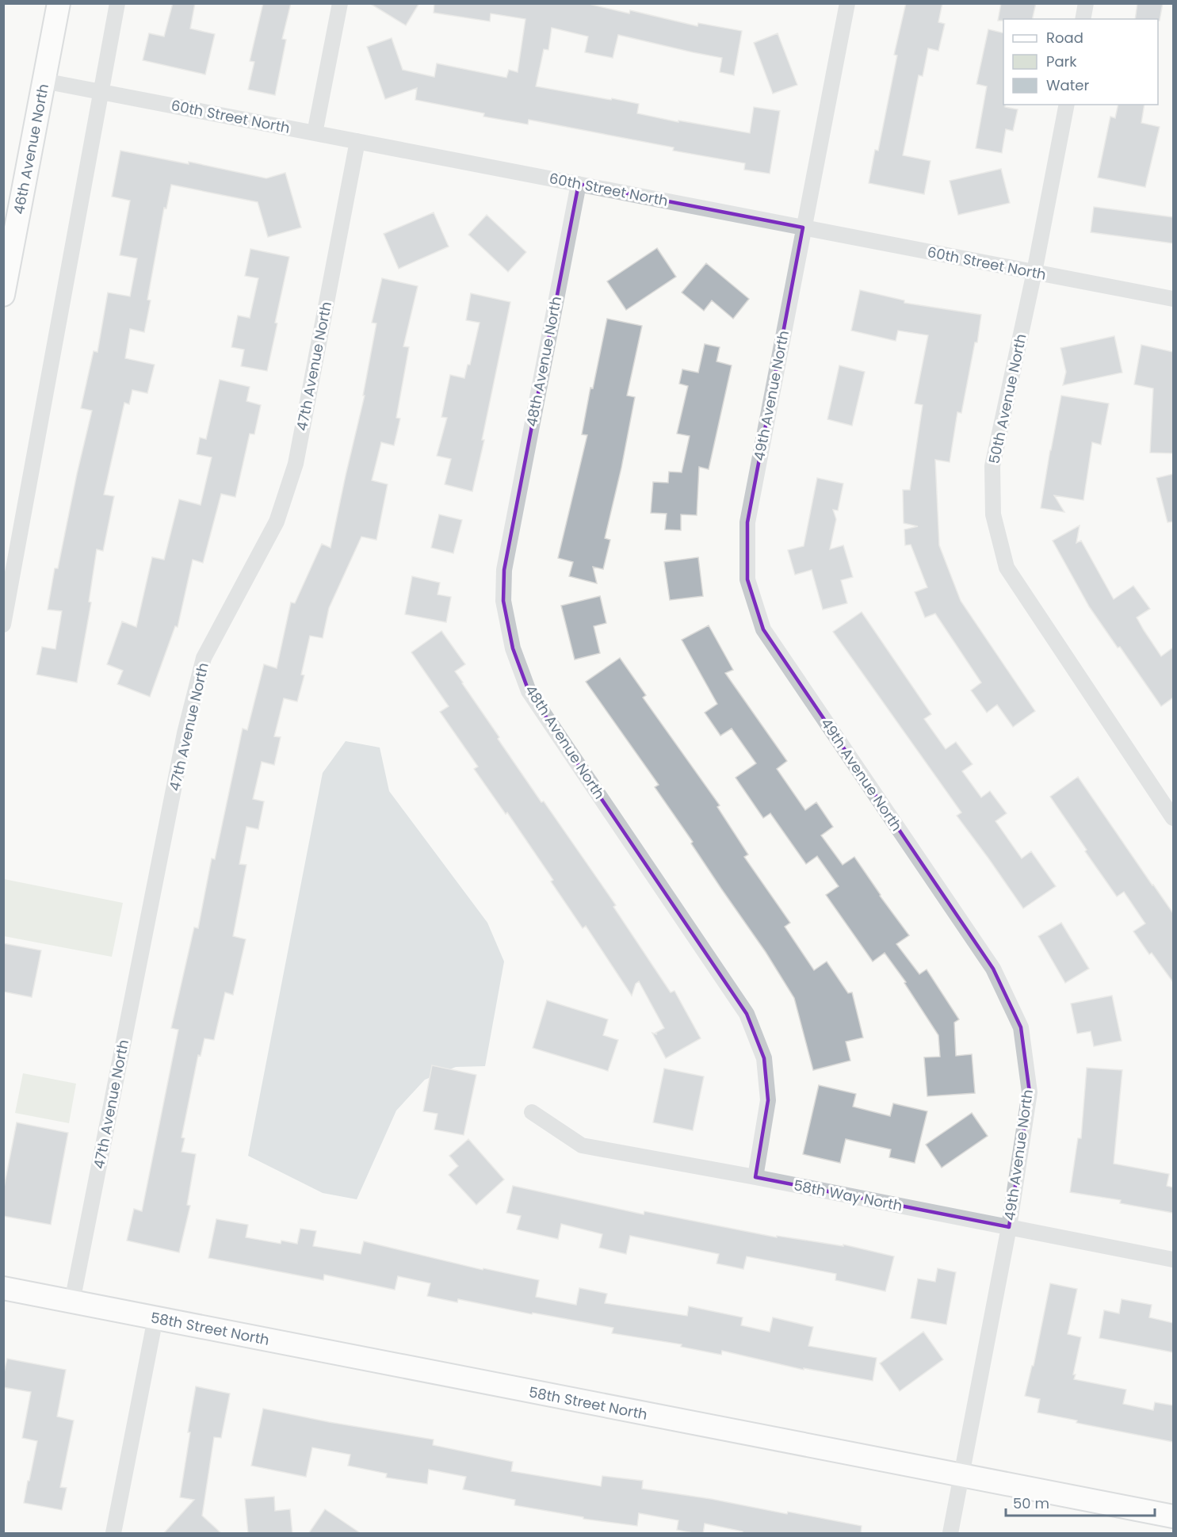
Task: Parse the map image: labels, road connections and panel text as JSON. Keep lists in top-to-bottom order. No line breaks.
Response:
{"streets":{"street":["60th Street North","46th Avenue North","48th Avenue North","47th Avenue North","49th Avenue North","50th Avenue North","58th Way North","58th Street North"]},"crossings":[["60th Street North","46th Avenue North"],["60th Street North","48th Avenue North"],["60th Street North","47th Avenue North"],["60th Street North","49th Avenue North"],["60th Street North","50th Avenue North"],["48th Avenue North","58th Way North"],["47th Avenue North","58th Street North"],["49th Avenue North","58th Way North"],["49th Avenue North","58th Street North"]],"legend":["Road","Park","Water"],"scale_bar":"50 m"}
